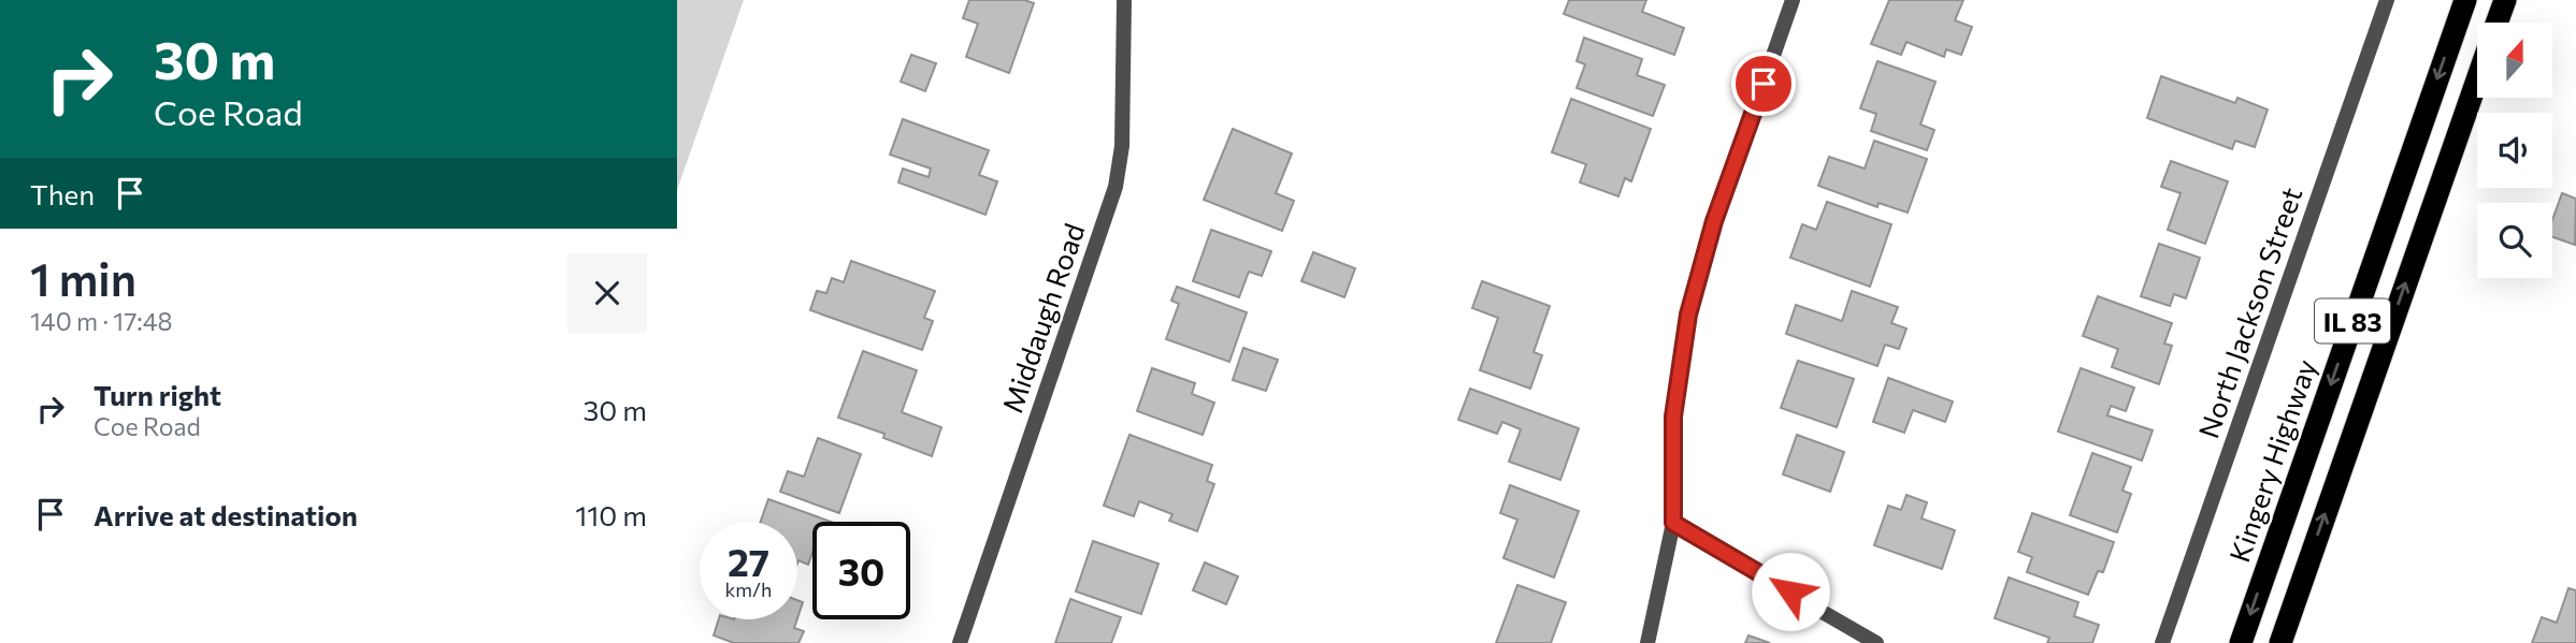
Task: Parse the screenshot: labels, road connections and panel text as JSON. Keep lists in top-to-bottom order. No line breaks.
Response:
{"streets":{"highway":["IL 83","Kingery Highway"],"street":["North Jackson Street","Middaugh Road"]},"north":"top","page":{"turn":["30 m","Coe Road"],"then":"Then","heading":["1 min","140 m · 17:48"],"list":[{"name":"Turn right","note":"Coe Road","value":"30 m"},{"name":"Arrive at destination","value":"110 m"}],"speed":"27 km/h","limit":"30"}}
